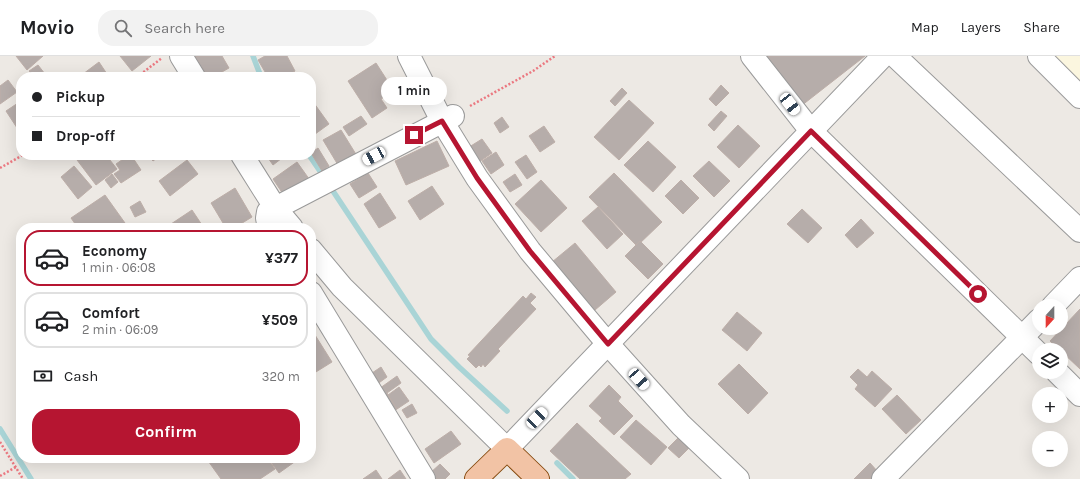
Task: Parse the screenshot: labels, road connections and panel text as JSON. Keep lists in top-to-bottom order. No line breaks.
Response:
{"north":"bottom","page":{"header":"Movio","search":"Search here","nav":["Map","Layers","Share"],"banner":["Pickup","Drop-off"],"bubble":"1 min","list":[{"name":"Economy","note":"1 min · 06:08","value":"¥377"},{"name":"Comfort","note":"2 min · 06:09","value":"¥509"}],"map_buttons":["+","−"],"pay":["Cash","320 m"],"buttons":"Confirm"}}
